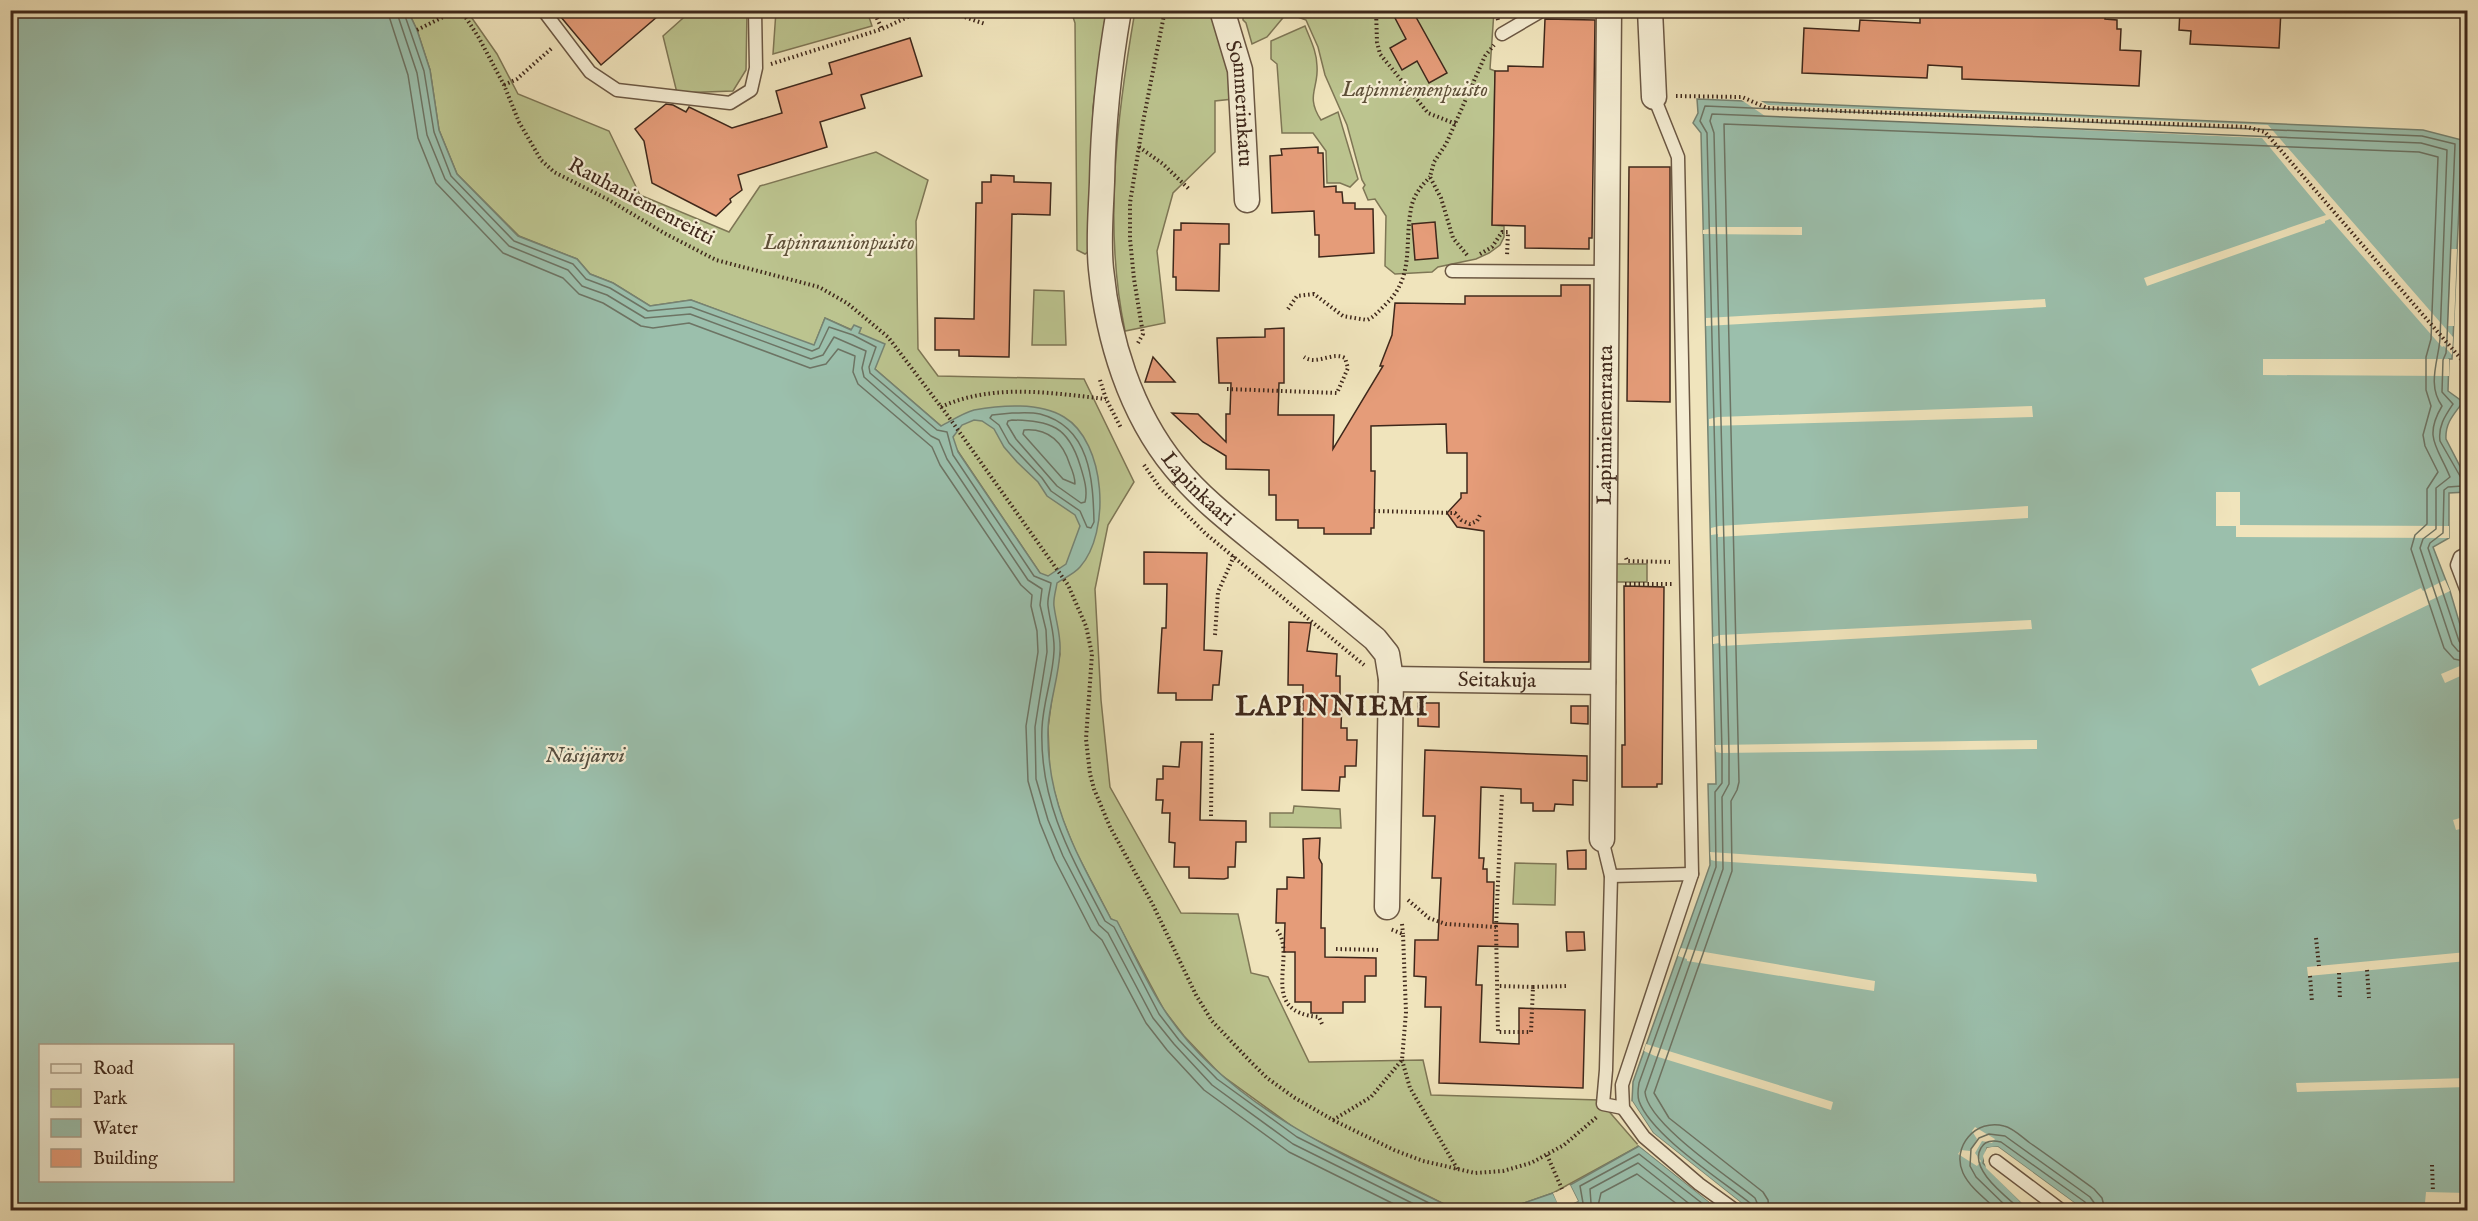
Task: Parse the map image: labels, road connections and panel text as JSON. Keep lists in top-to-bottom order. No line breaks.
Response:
{"streets":{"street":["Sommerinkatu","Lapinniemenranta","Lapinkaari","Seitakuja"],"path":["Rauhaniemenreitti"]},"crossings":[["Lapinniemenranta","Seitakuja"],["Lapinkaari","Seitakuja"]],"districts":["LAPINNIEMI"],"water":["Näsijärvi"],"parks":["Lapinniemenpuisto","Lapinraunionpuisto"],"legend":["Road","Park","Water","Building"]}
